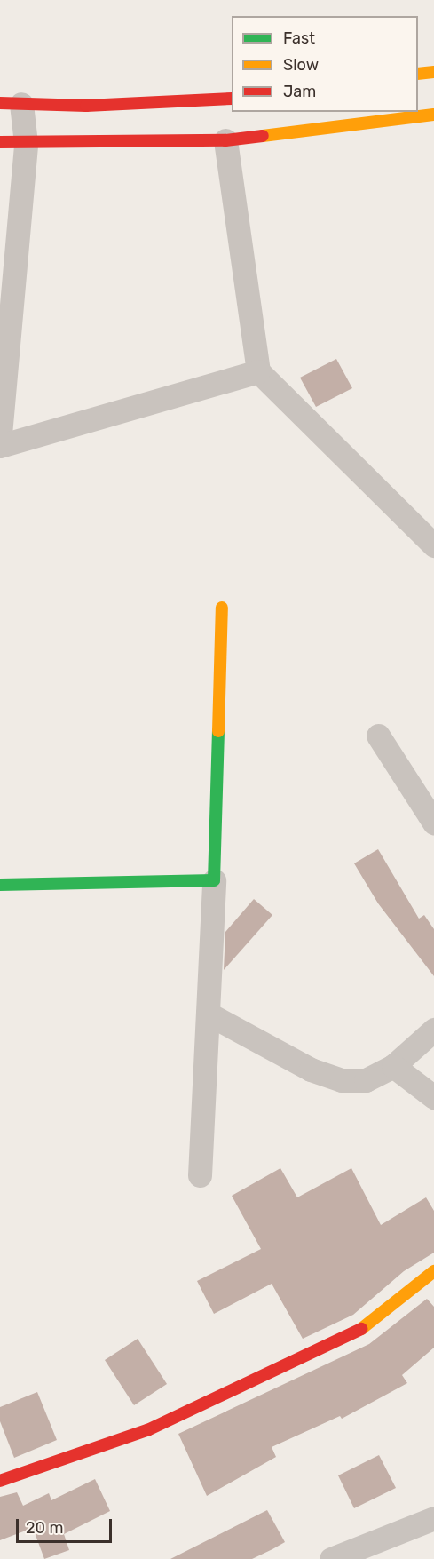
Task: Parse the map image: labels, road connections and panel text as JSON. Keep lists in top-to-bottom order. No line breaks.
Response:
{"legend":["Fast","Slow","Jam"],"scale_bar":"20 m"}
